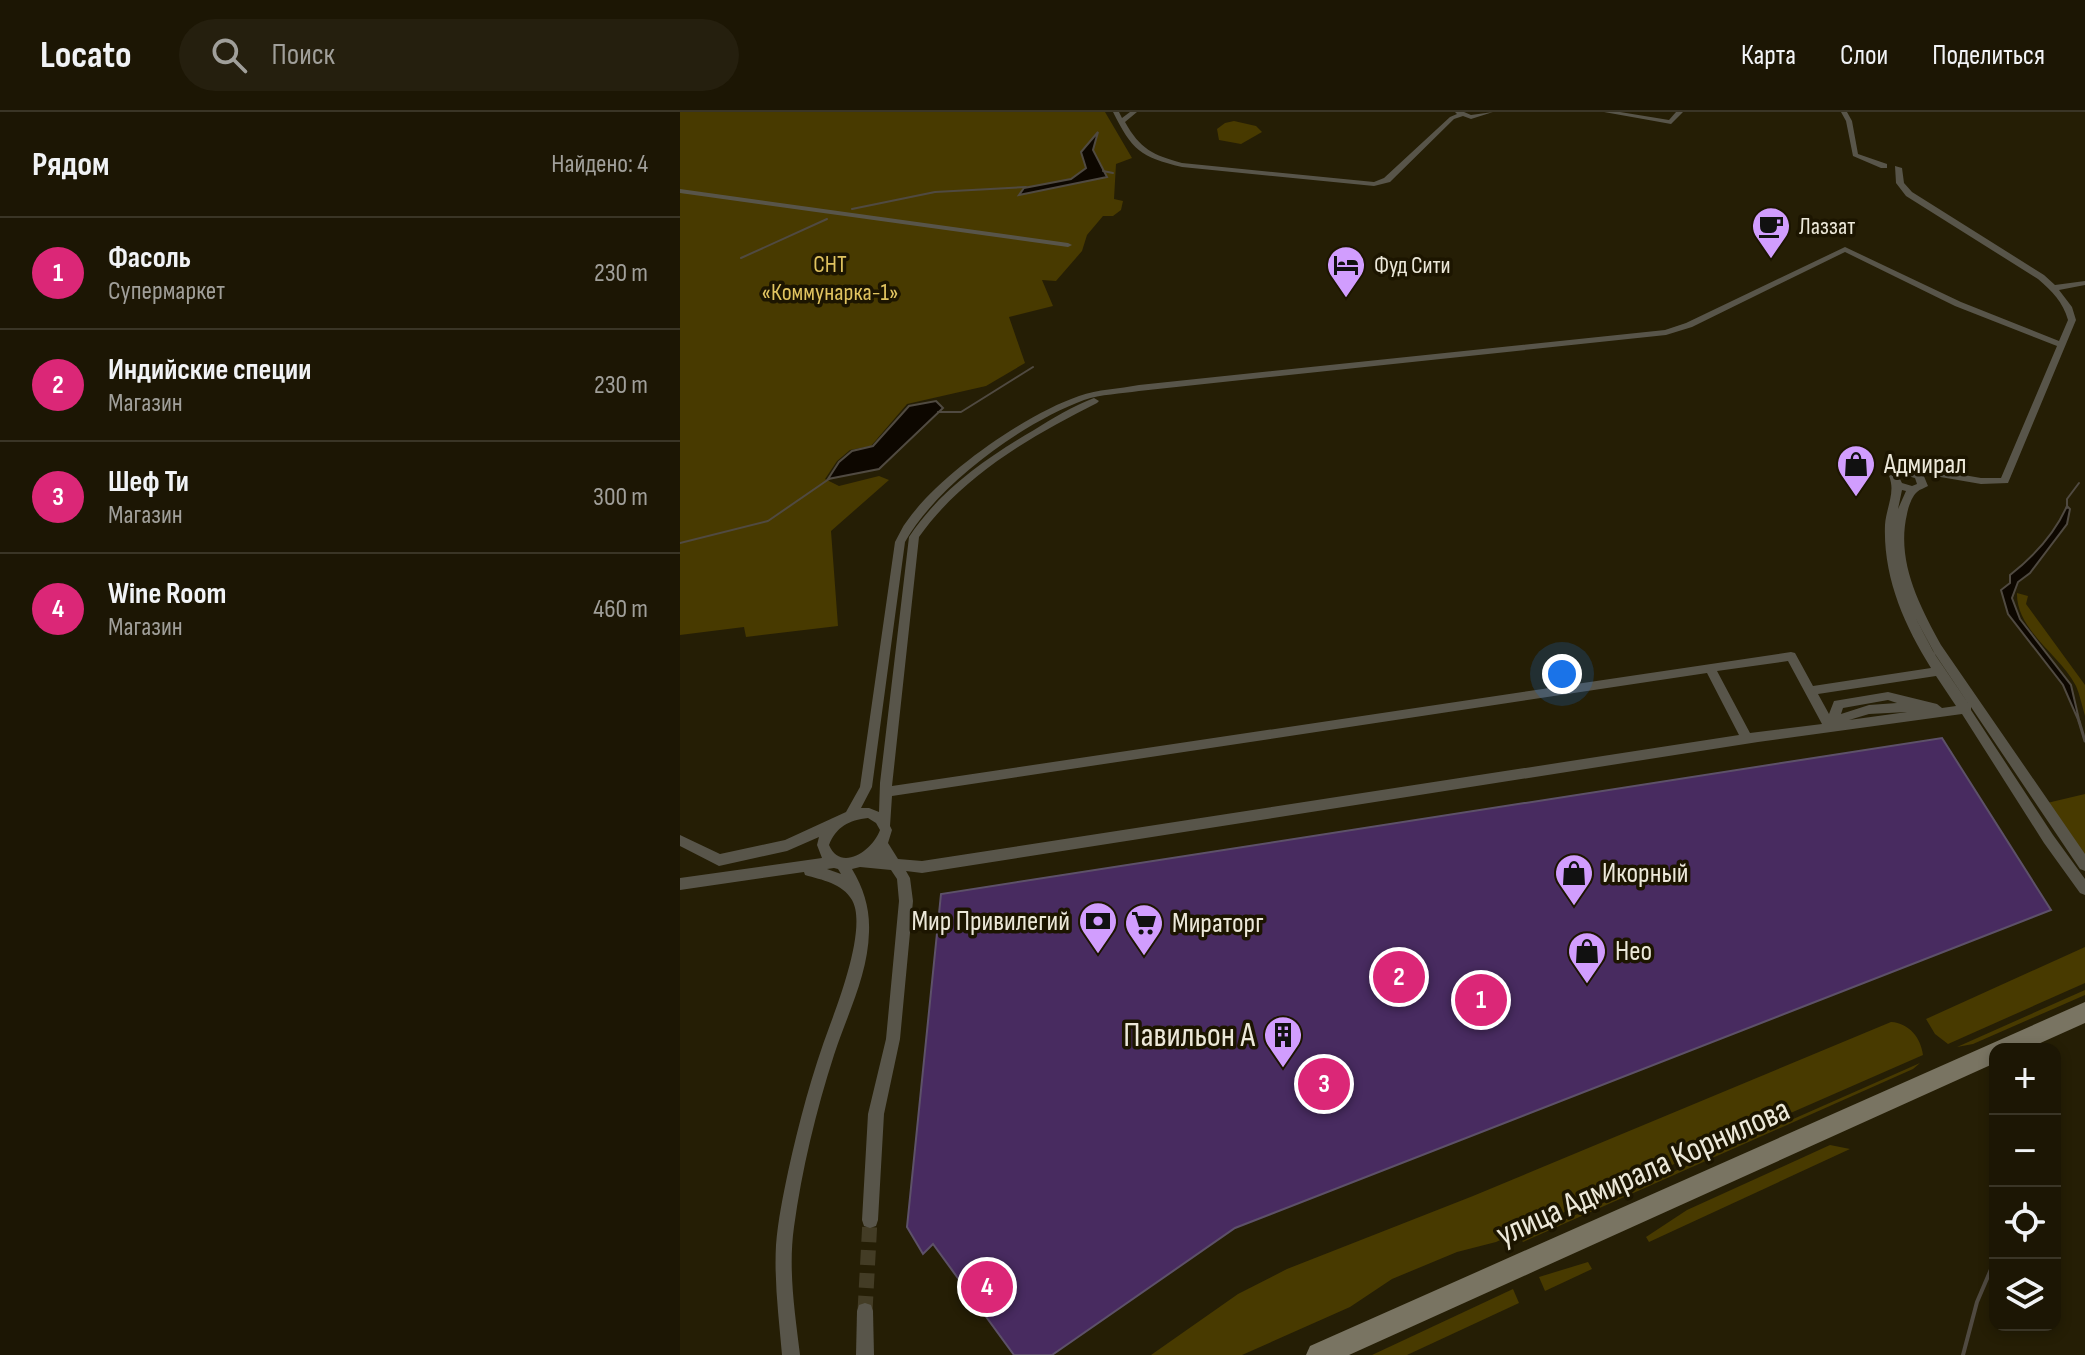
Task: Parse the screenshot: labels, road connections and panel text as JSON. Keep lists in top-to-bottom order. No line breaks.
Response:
{"streets":{"main road":["улица Адмирала Корнилова"]},"parks":["СНТ «Коммунарка-1»"],"places":{"cafe":["Лаззат"],"hotel":["Фуд Сити"],"shop":["Адмирал","Икорный","Нео"],"bank":["Мир Привилегий"],"supermarket":["Мираторг"],"building":["Павильон А"]},"page":{"header":"Locato","search":"Поиск","nav":["Карта","Слои","Поделиться"],"heading":["Рядом","Найдено: 4"],"list":[{"mark":"1","name":"Фасоль","note":"Супермаркет","value":"230 m"},{"mark":"2","name":"Индийские специи","note":"Магазин","value":"230 m"},{"mark":"3","name":"Шеф Ти","note":"Магазин","value":"300 m"},{"mark":"4","name":"Wine Room","note":"Магазин","value":"460 m"}],"pins":["2","1","3","4"],"map_buttons":["+","−"]}}
